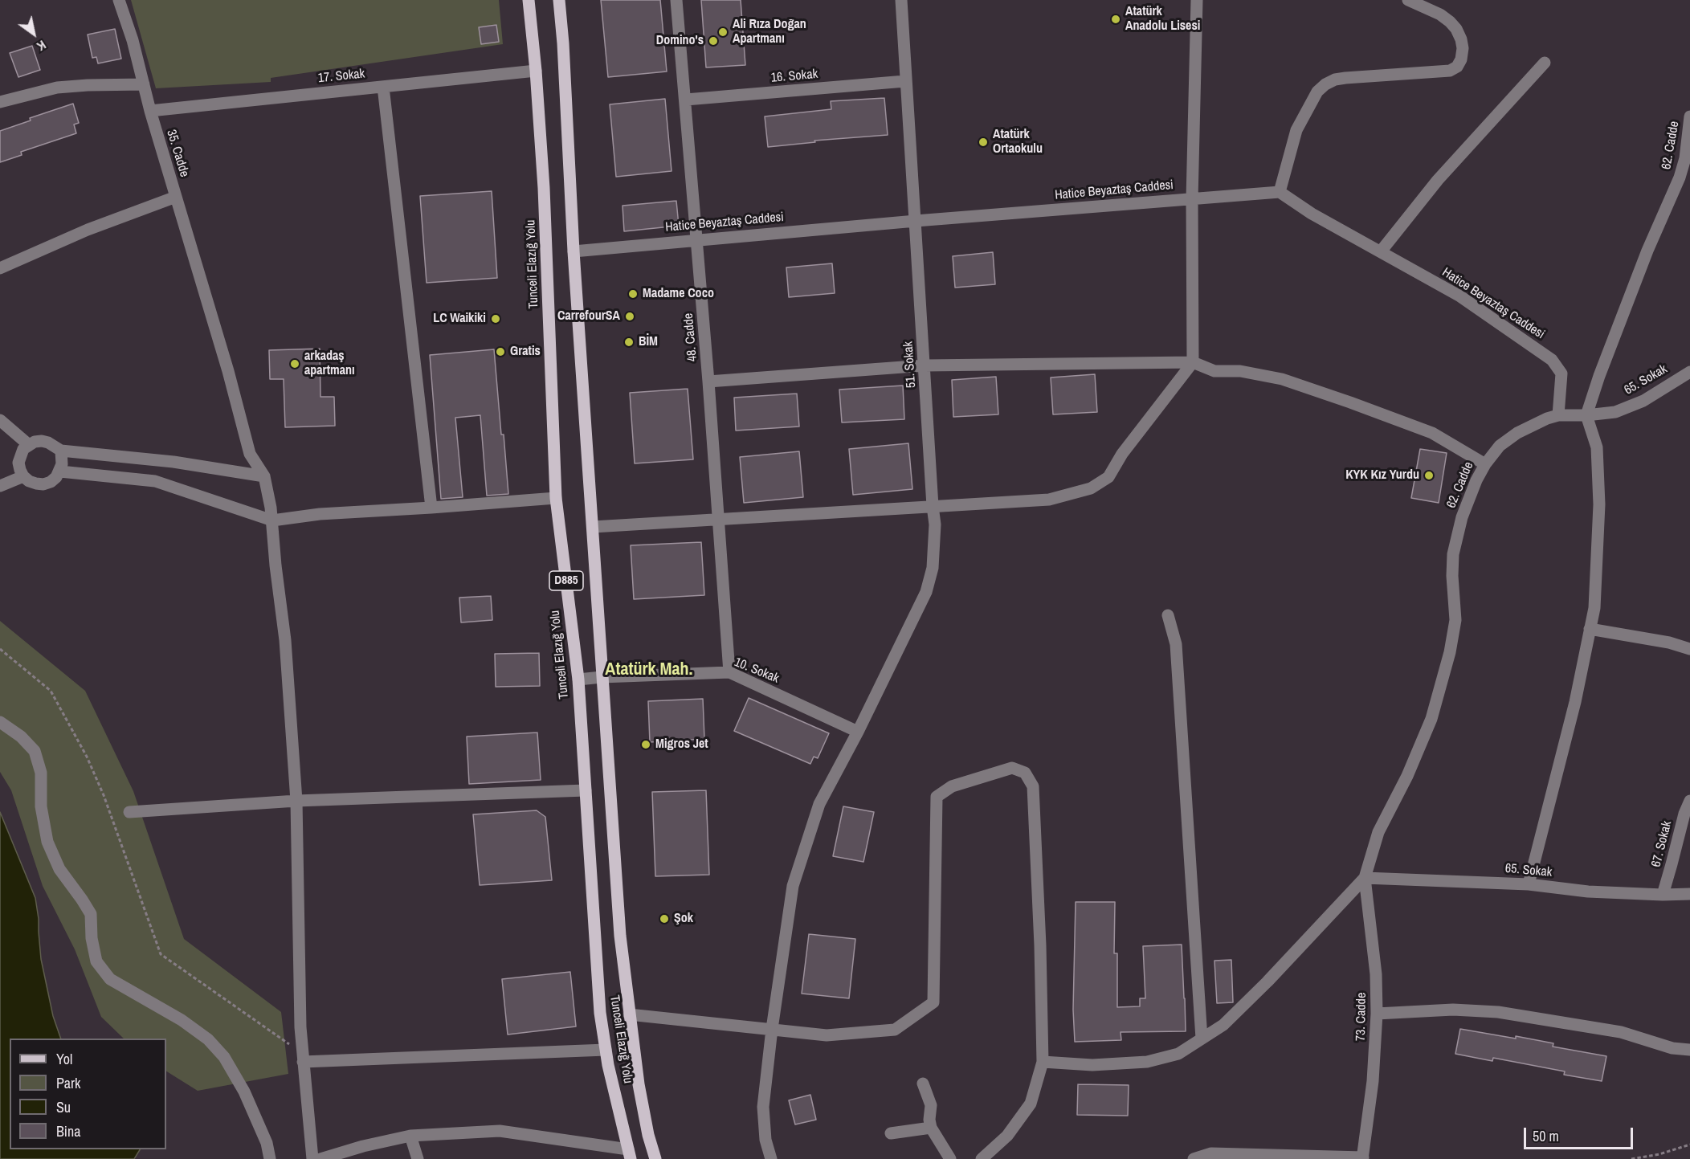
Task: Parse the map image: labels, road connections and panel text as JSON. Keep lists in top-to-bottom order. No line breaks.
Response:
{"streets":{"main road":["Tunceli Elazığ Yolu","D885"],"street":["17. Sokak","16. Sokak","62. Cadde","35. Cadde","Hatice Beyaztaş Caddesi","48. Cadde","51. Sokak","65. Sokak","10. Sokak","67. Sokak","73. Cadde"]},"crossings":[["17. Sokak","35. Cadde"],["17. Sokak","Tunceli Elazığ Yolu"],["16. Sokak","48. Cadde"],["16. Sokak","51. Sokak"],["62. Cadde","Hatice Beyaztaş Caddesi"],["62. Cadde","65. Sokak"],["62. Cadde","73. Cadde"],["Hatice Beyaztaş Caddesi","Tunceli Elazığ Yolu"],["Hatice Beyaztaş Caddesi","48. Cadde"],["Hatice Beyaztaş Caddesi","51. Sokak"],["Tunceli Elazığ Yolu","10. Sokak"],["48. Cadde","10. Sokak"],["51. Sokak","10. Sokak"],["65. Sokak","67. Sokak"],["65. Sokak","73. Cadde"]],"districts":["Atatürk Mah."],"places":["Atatürk Anadolu Lisesi","Ali Rıza Doğan Apartmanı","Domino's","Atatürk Ortaokulu","Madame Coco","CarrefourSA","LC Waikiki","BİM","Gratis","arkadaş apartmanı","KYK Kız Yurdu","Migros Jet","Şok"],"legend":["Yol","Park","Su","Bina"],"scale_bar":"50 m","north":"bottom right"}
